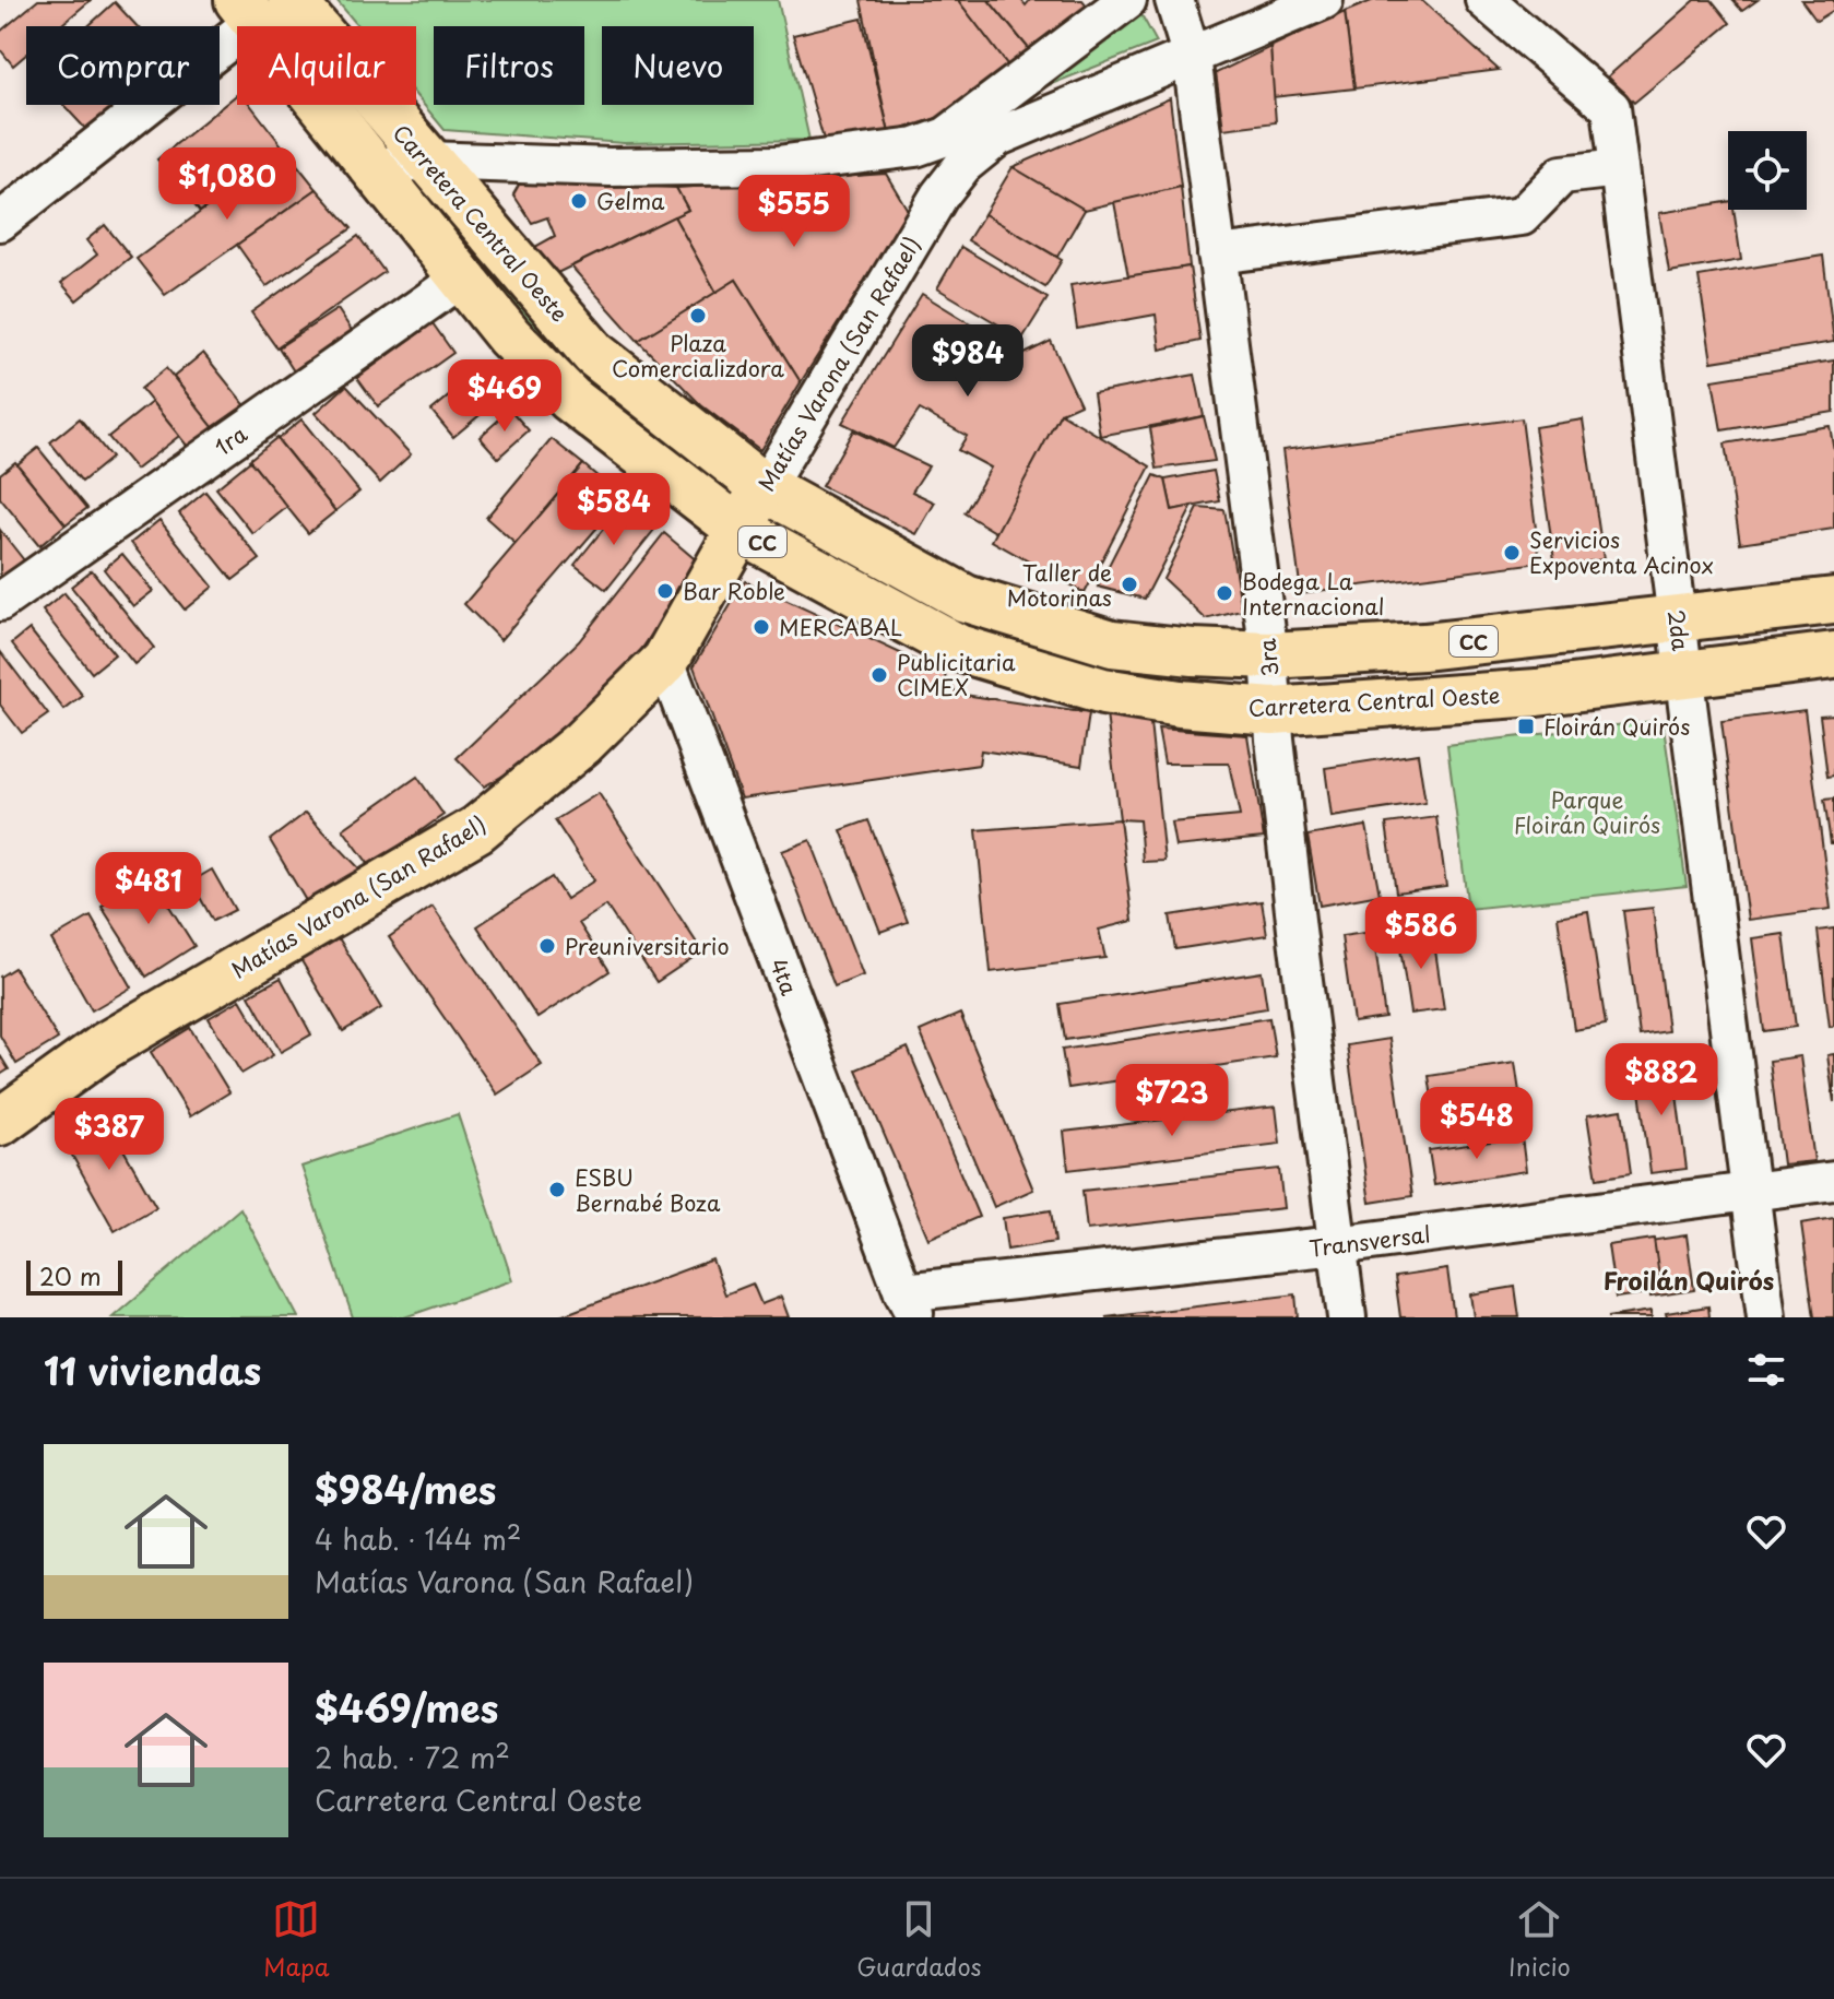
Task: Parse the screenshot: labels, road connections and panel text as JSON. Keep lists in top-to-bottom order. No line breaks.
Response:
{"streets":{"main road":["Carretera Central Oeste","Matías Varona (San Rafael)","CC"],"street":["1ra","2da","3ra","4ta","Transversal"]},"crossings":[["Carretera Central Oeste","Matías Varona (San Rafael)"],["Carretera Central Oeste","1ra"],["Carretera Central Oeste","2da"],["Carretera Central Oeste","3ra"],["Matías Varona (San Rafael)","3ra"],["Matías Varona (San Rafael)","4ta"],["2da","Transversal"],["3ra","Transversal"],["4ta","Transversal"]],"districts":["Froilán Quirós"],"parks":["Parque Floirán Quirós"],"places":{"other":["Gelma","Plaza Comercializdora","Servicios Expoventa Acinox","Taller de Motorinas","Bar Roble","Bodega La Internacional","MERCABAL","Publicitaria CIMEX","Preuniversitario","ESBU Bernabé Boza"],"transit":["Floirán Quirós"]},"scale_bar":"20 m","page":{"chip":["Comprar","Alquilar","Filtros","Nuevo"],"price":["$1,080","$555","$984","$469","$584","$481","$586","$882","$723","$548","$387"],"scale":"20 m","heading":"11 viviendas","list":[{"name":"$984/mes","note":"4 hab. · 144 m² · Matías Varona (San Rafael)"},{"name":"$469/mes","note":"2 hab. · 72 m² · Carretera Central Oeste"}],"tabs":["Mapa","Guardados","Inicio"]}}
